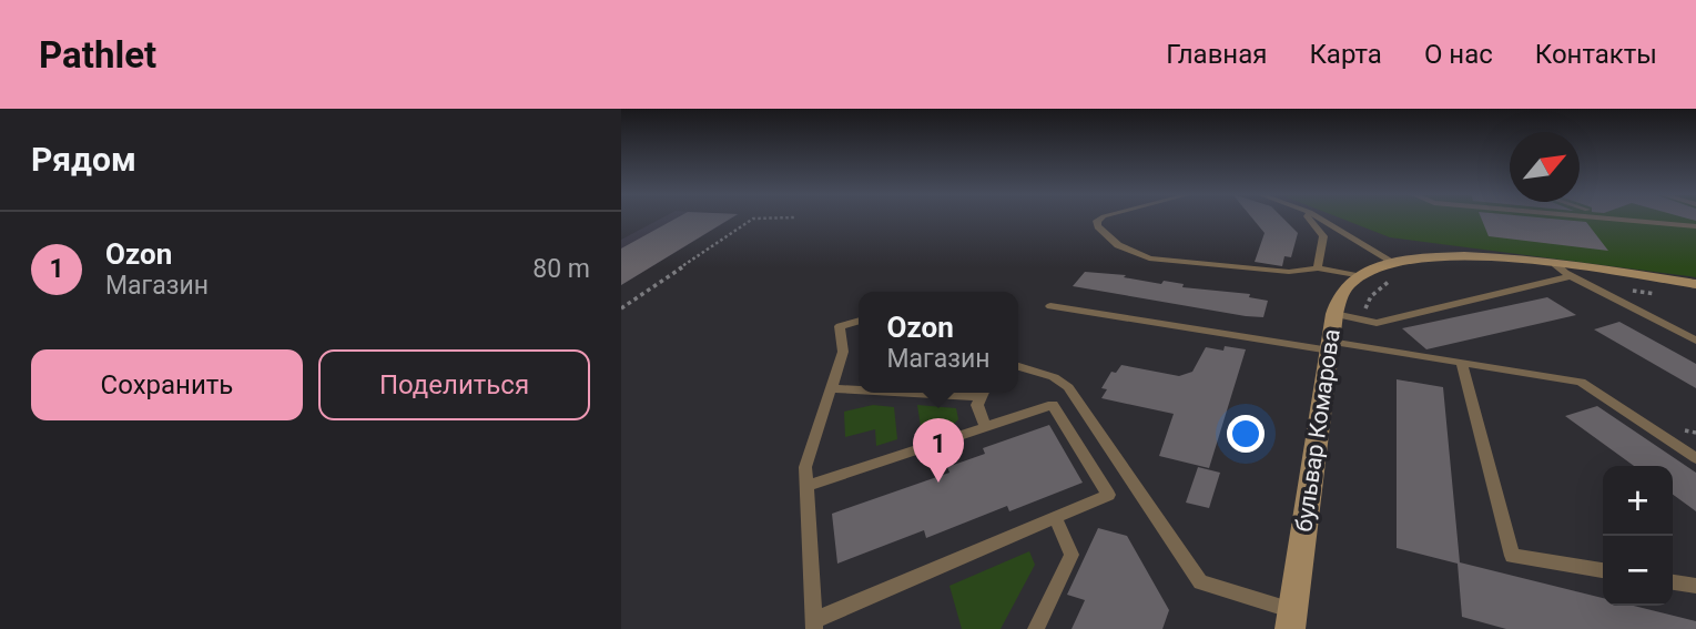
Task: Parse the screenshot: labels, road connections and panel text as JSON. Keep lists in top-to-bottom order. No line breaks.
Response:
{"streets":{"street":["бульвар Комарова"]},"north":"top right","page":{"header":"Pathlet","nav":["Главная","Карта","О нас","Контакты"],"heading":"Рядом","list":[{"mark":"1","name":"Ozon","note":"Магазин","value":"80 m"}],"popup":["Ozon","Магазин"],"buttons":["Сохранить","Поделиться"],"pins":"1","map_buttons":["+","−"]}}
